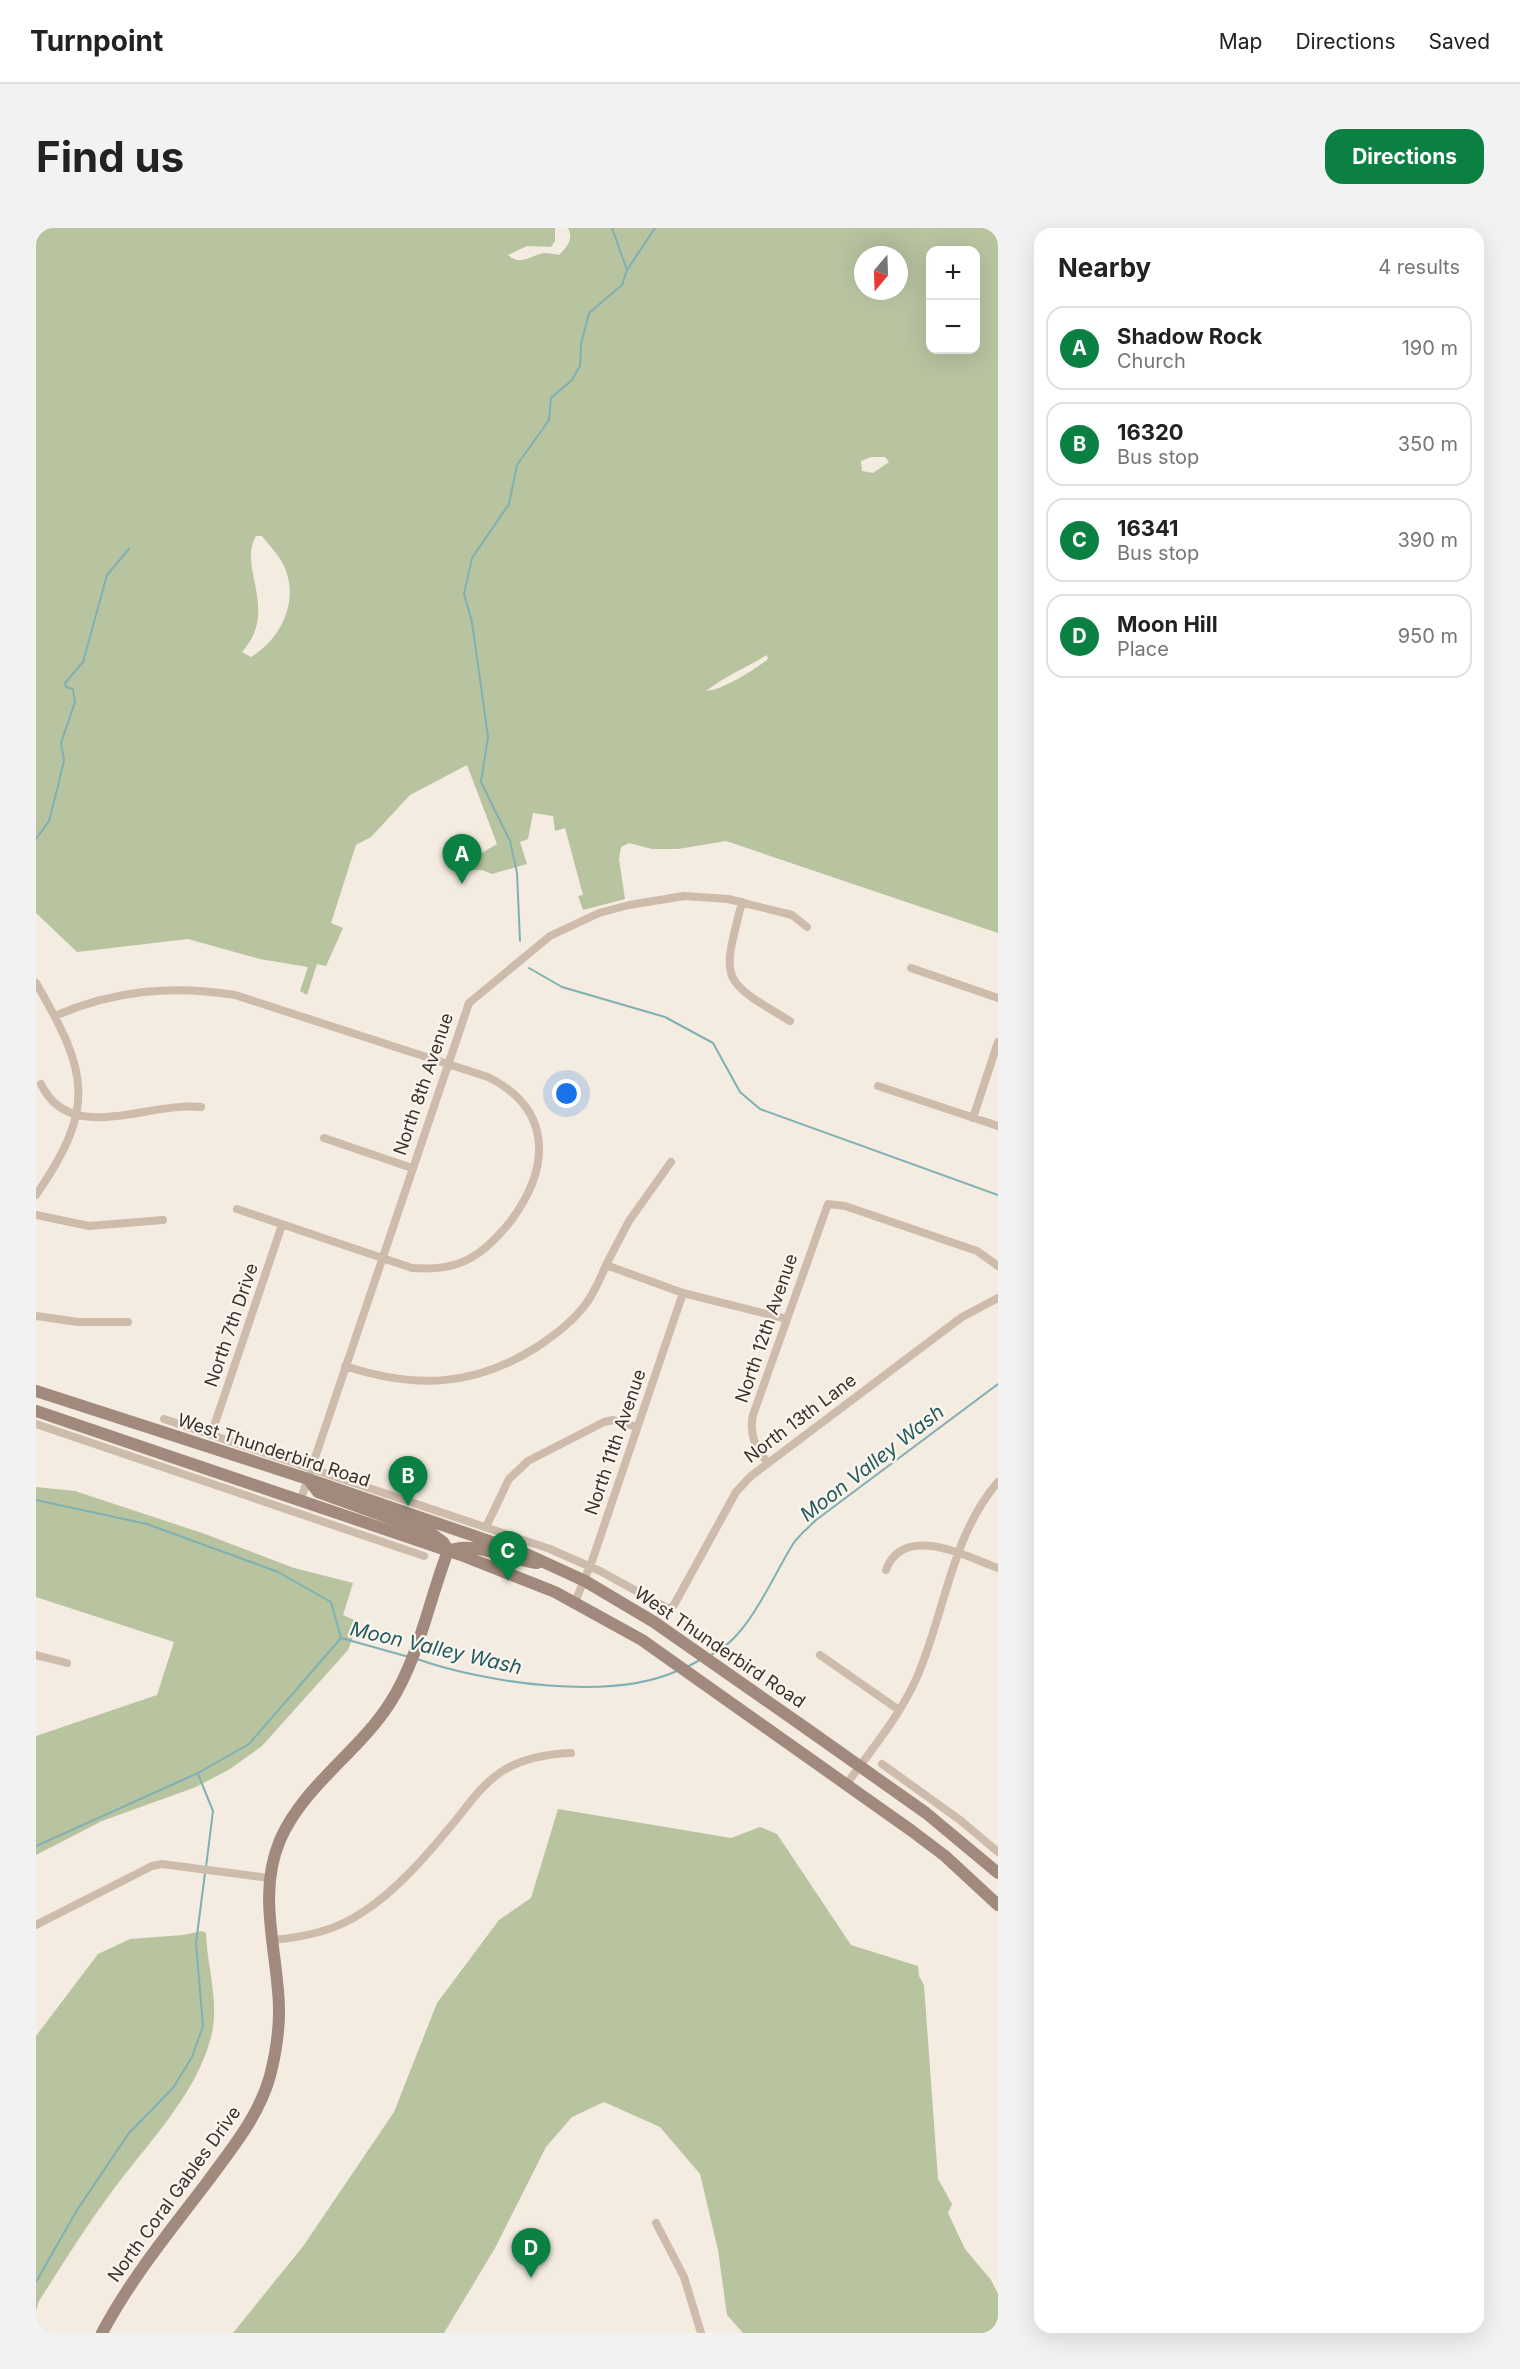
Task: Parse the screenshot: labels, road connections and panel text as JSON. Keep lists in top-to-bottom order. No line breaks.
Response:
{"streets":{"main road":["West Thunderbird Road","North Coral Gables Drive"],"street":["North 8th Avenue","North 7th Drive","North 12th Avenue","North 13th Lane","North 11th Avenue"]},"crossings":[["North 8th Avenue","West Thunderbird Road"],["North 7th Drive","West Thunderbird Road"],["North 12th Avenue","North 13th Lane"],["North 13th Lane","West Thunderbird Road"],["North 11th Avenue","West Thunderbird Road"],["West Thunderbird Road","North Coral Gables Drive"]],"water":["Moon Valley Wash"],"north":"bottom","page":{"header":"Turnpoint","nav":["Map","Directions","Saved"],"buttons":"Directions","title":"Find us","heading":["Nearby","4 results"],"map_buttons":["+","−"],"list":[{"mark":"A","name":"Shadow Rock","note":"Church","value":"190 m"},{"mark":"B","name":"16320","note":"Bus stop","value":"350 m"},{"mark":"C","name":"16341","note":"Bus stop","value":"390 m"},{"mark":"D","name":"Moon Hill","note":"Place","value":"950 m"}],"pins":["A","B","C","D"]}}
